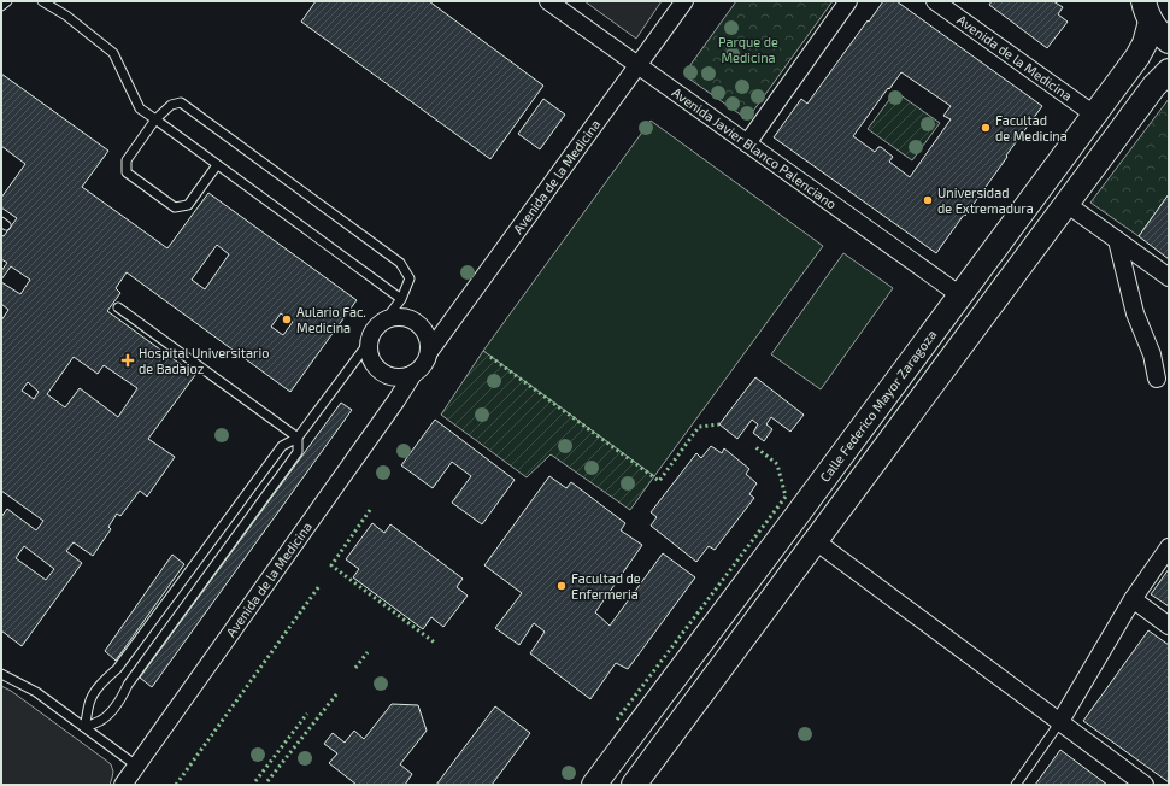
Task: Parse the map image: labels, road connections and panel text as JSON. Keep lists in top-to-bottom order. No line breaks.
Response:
{"streets":{"main road":["Calle Federico Mayor Zaragoza"],"street":["Avenida de la Medicina","Avenida Javier Blanco Palenciano"]},"crossings":[["Avenida de la Medicina","Avenida Javier Blanco Palenciano"],["Avenida de la Medicina","Calle Federico Mayor Zaragoza"],["Avenida Javier Blanco Palenciano","Calle Federico Mayor Zaragoza"]],"parks":["Parque de Medicina"],"places":{"other":["Facultad de Medicina","Universidad de Extremadura","Aulario Fac. Medicina","Facultad de Enfermeria"],"health":["Hospital Universitario de Badajoz"]}}
